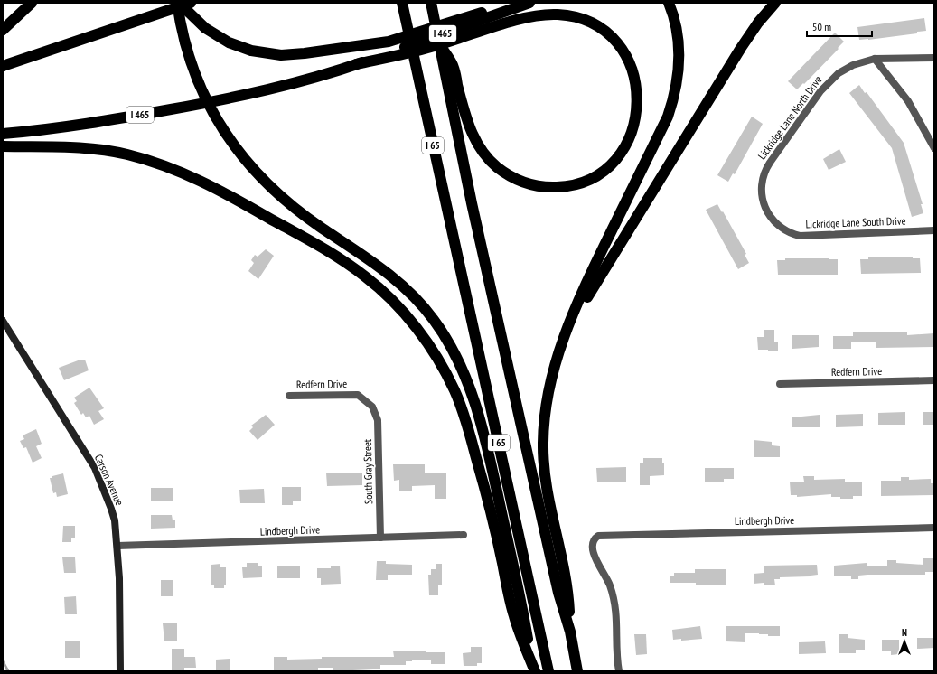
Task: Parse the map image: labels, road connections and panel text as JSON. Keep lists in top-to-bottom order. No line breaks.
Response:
{"streets":{"highway":["I 465","I 65"],"main road":["Carson Avenue"],"street":["Lickridge Lane North Drive","Lickridge Lane South Drive","Redfern Drive","South Gray Street","Lindbergh Drive"]},"crossings":[["Lickridge Lane North Drive","Lickridge Lane South Drive"],["Redfern Drive","South Gray Street"],["South Gray Street","Lindbergh Drive"],["Carson Avenue","Lindbergh Drive"]],"scale_bar":"50 m","north":"top"}
